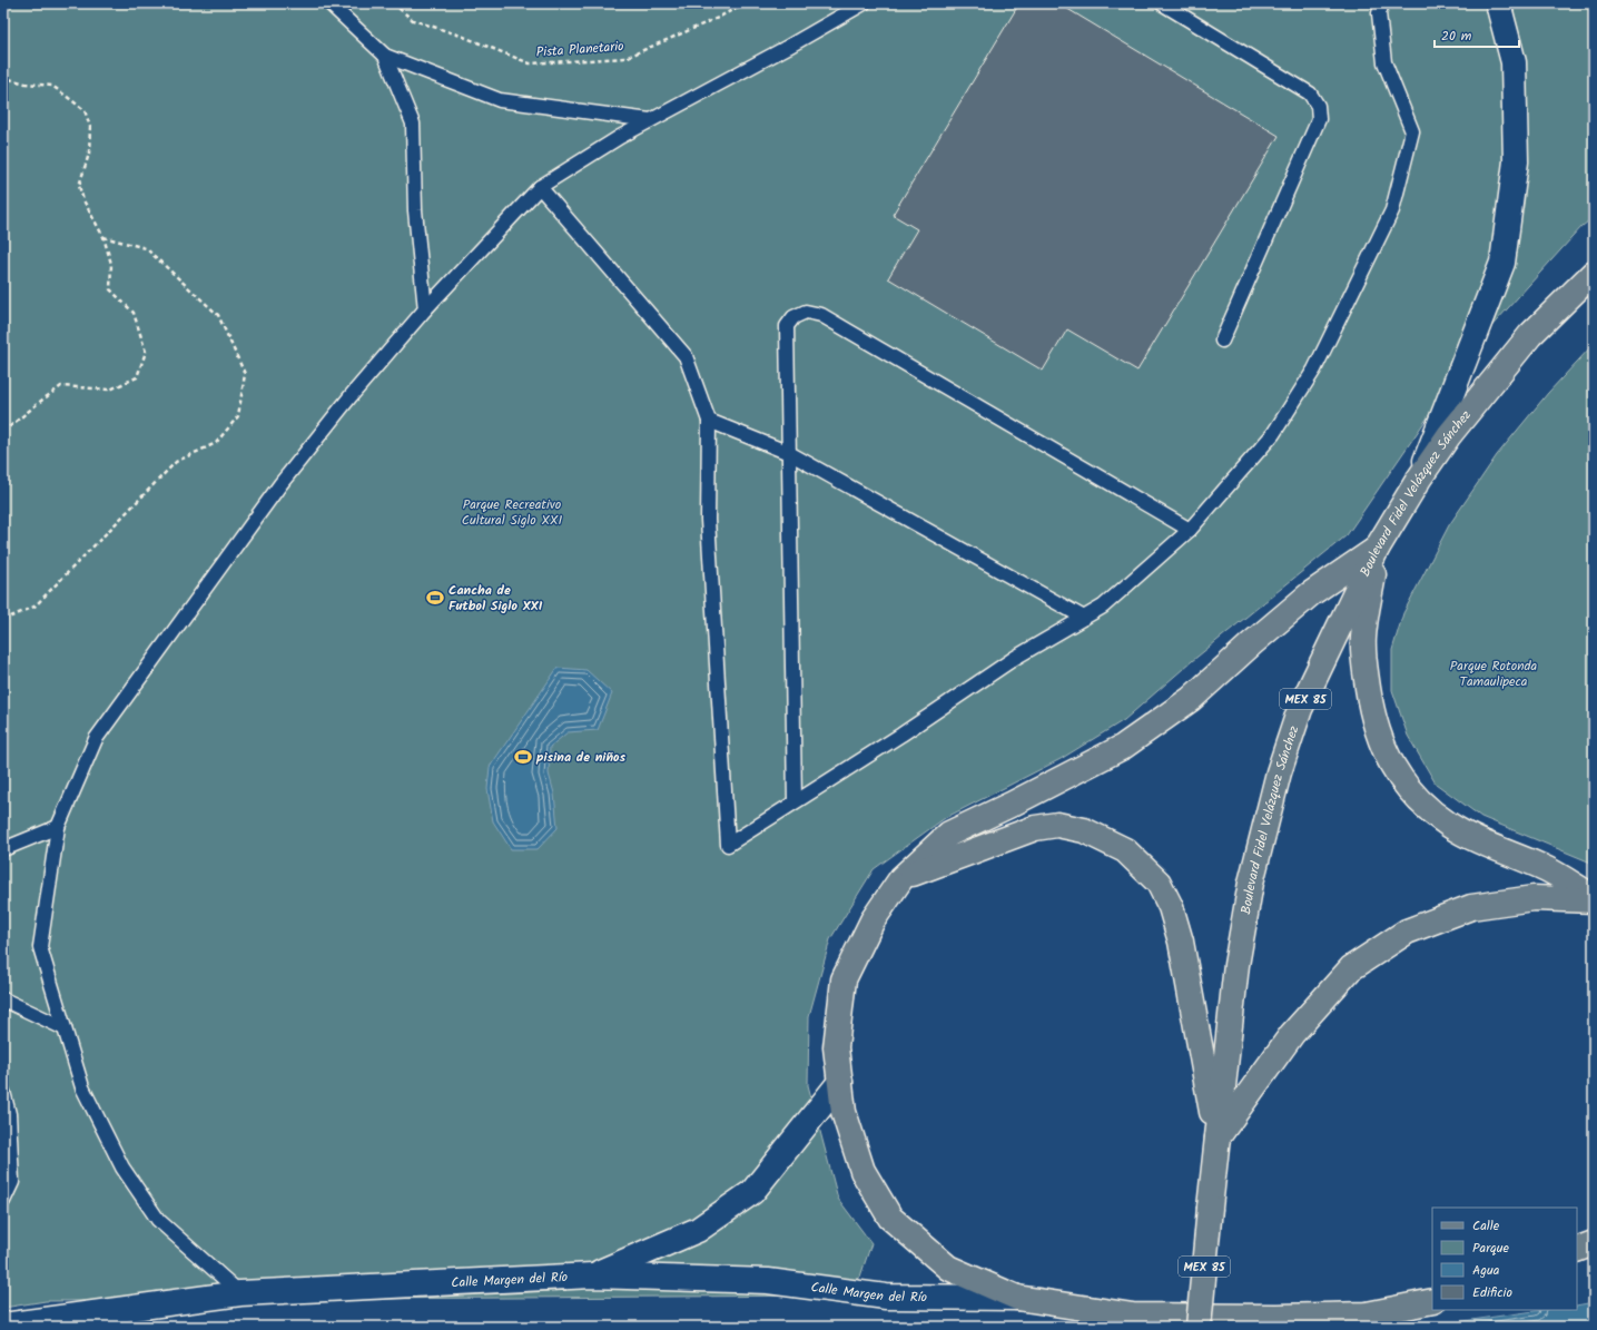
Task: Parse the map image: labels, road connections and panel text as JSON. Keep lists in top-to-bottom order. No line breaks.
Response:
{"streets":{"main road":["Boulevard Fidel Velázquez Sánchez","MEX 85"],"street":["Calle Margen del Río"],"path":["Pista Planetario"]},"parks":["Parque Recreativo Cultural Siglo XXI","Parque Rotonda Tamaulipeca"],"places":{"sports":["Cancha de Futbol Siglo XXI","pisina de niños"]},"legend":["Calle","Parque","Agua","Edificio"],"scale_bar":"20 m"}
